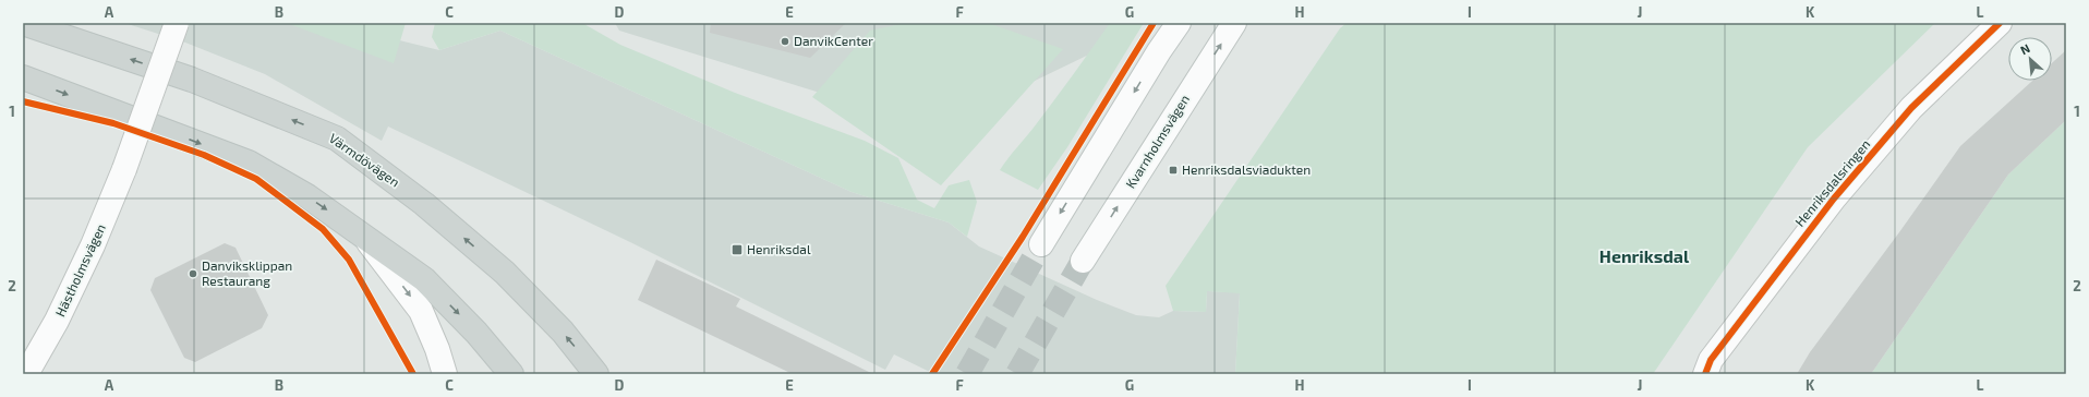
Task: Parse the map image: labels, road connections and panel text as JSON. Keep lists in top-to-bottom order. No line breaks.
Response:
{"streets":{"main road":["Värmdövägen"],"street":["Kvarnholmsvägen","Henriksdalsringen","Hästholmsvägen"]},"districts":["Henriksdal"],"places":{"other":["DanvikCenter","Danviksklippan Restaurang"],"transit":["Henriksdalsviadukten","Henriksdal"]},"north":"top left","grid":{"columns":["A","B","C","D","E","F","G","H","I","J","K","L"],"rows":["1","2"]}}
